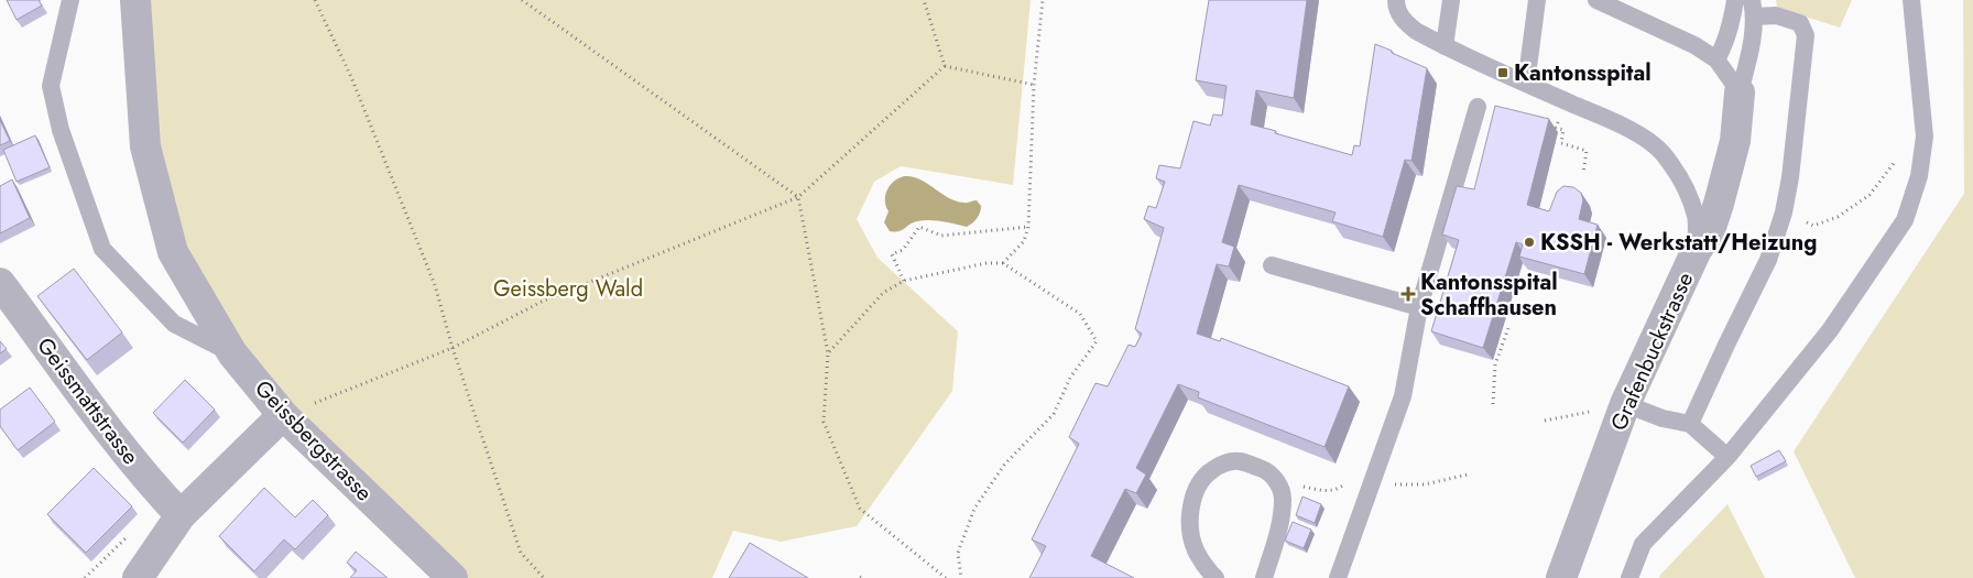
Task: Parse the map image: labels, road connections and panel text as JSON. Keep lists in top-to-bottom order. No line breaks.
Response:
{"streets":{"street":["Grafenbuckstrasse","Geissmattstrasse","Geissbergstrasse"]},"parks":["Geissberg Wald"],"places":{"transit":["Kantonsspital"],"other":["KSSH - Werkstatt/Heizung"],"health":["Kantonsspital Schaffhausen"]}}
